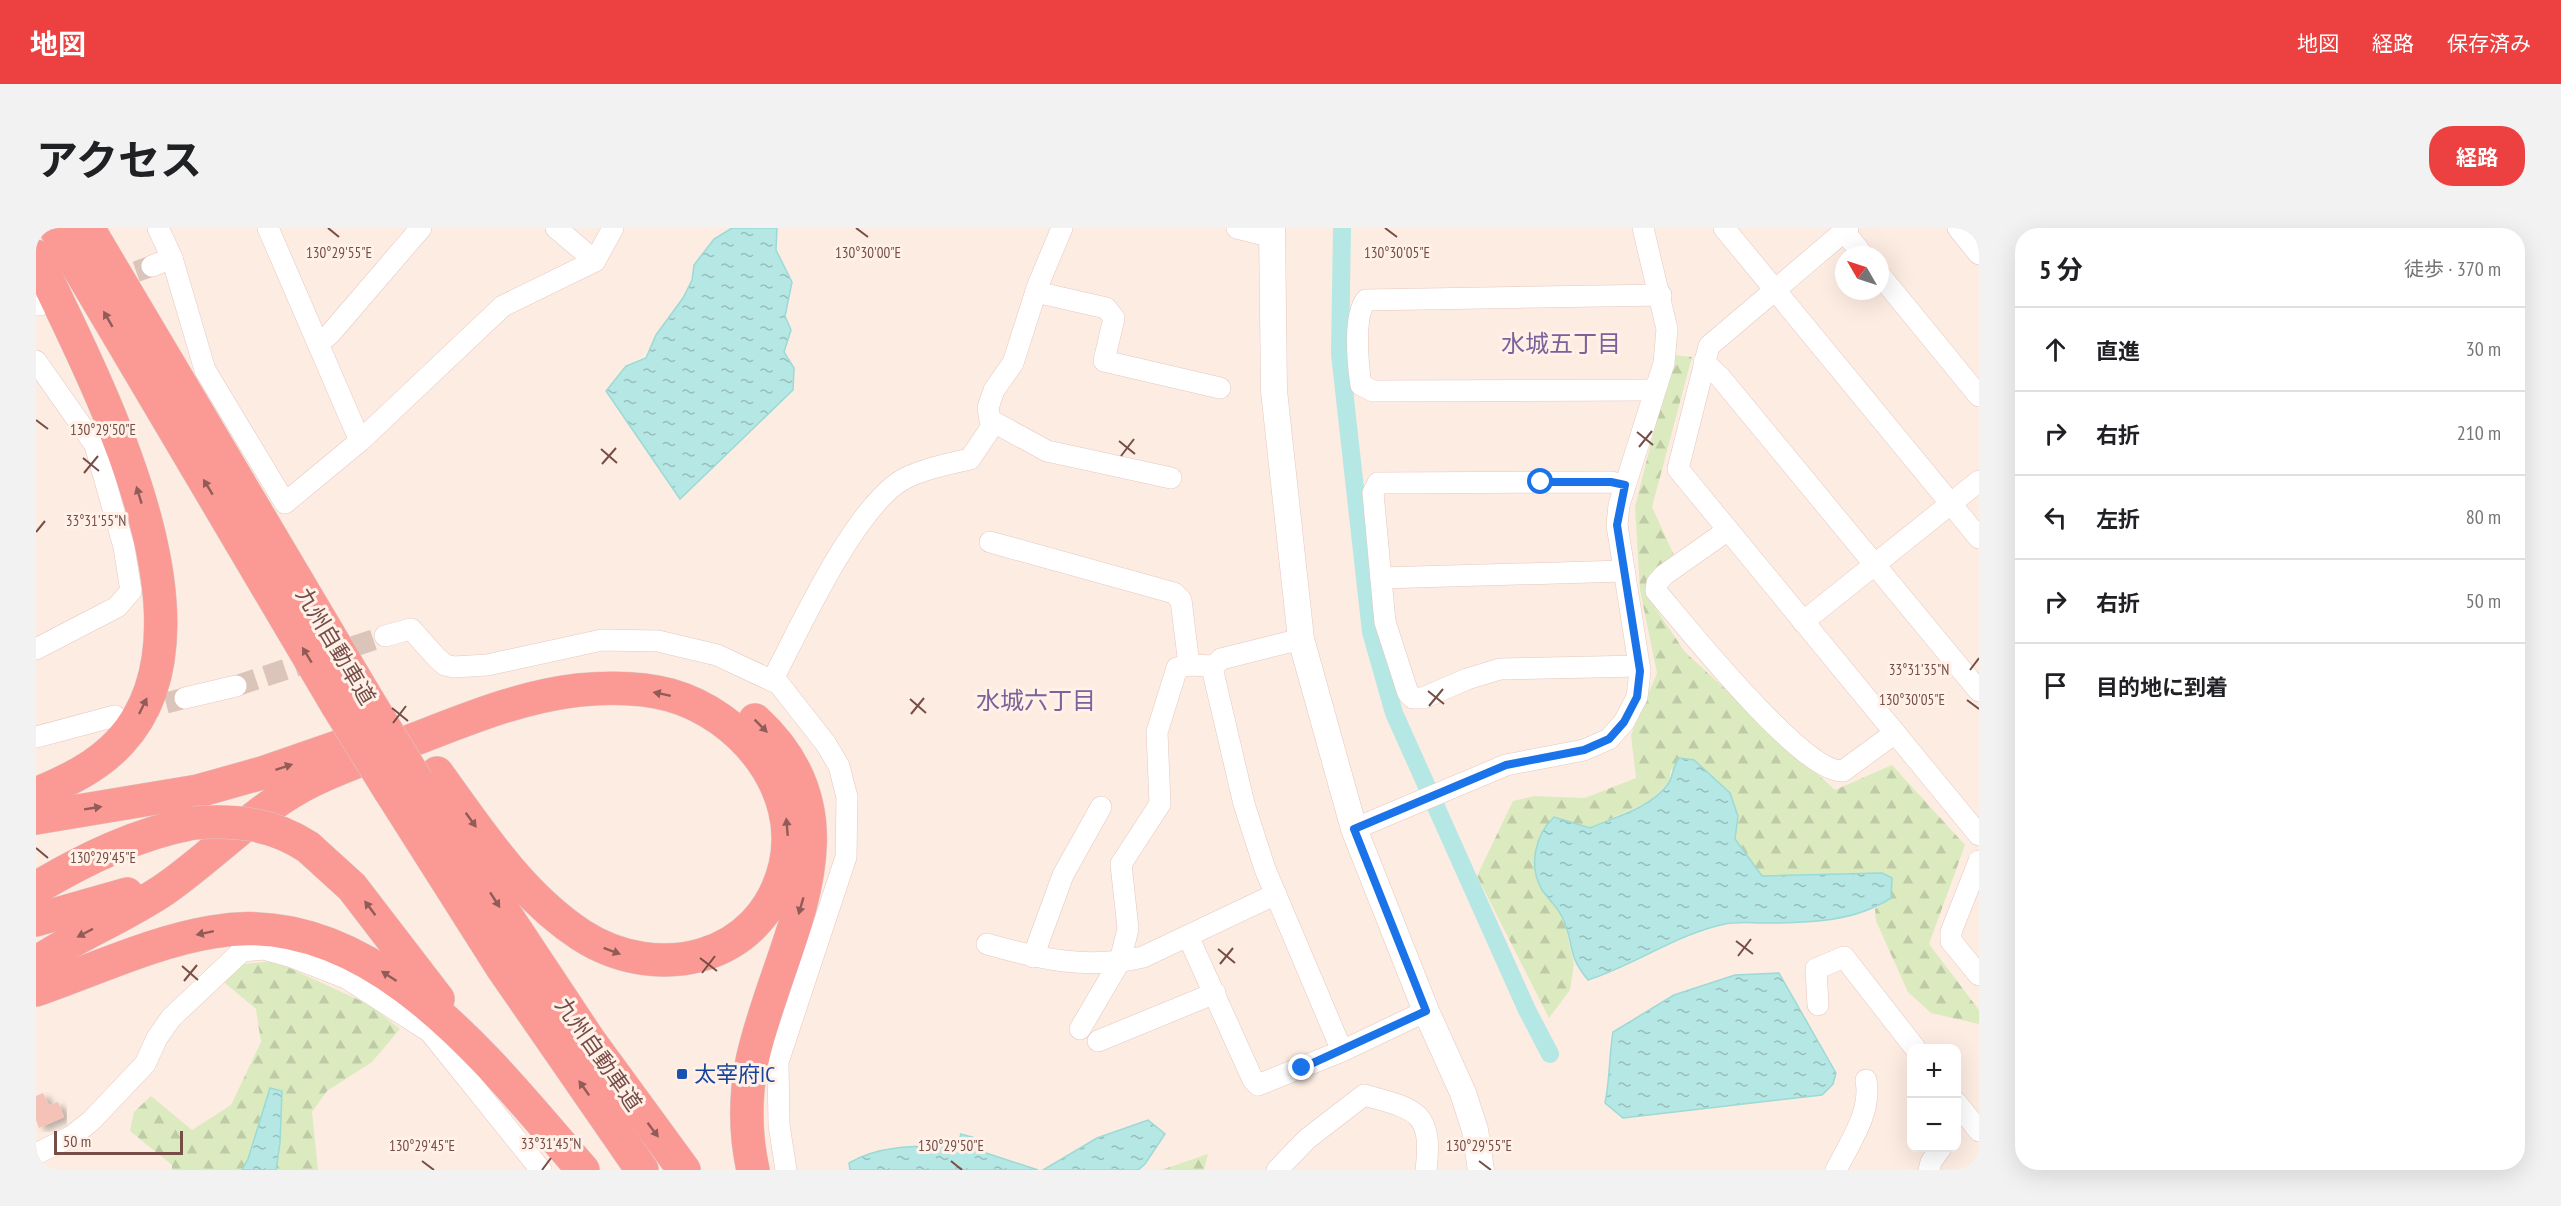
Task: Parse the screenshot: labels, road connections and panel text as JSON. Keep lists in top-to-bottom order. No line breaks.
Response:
{"streets":{"highway":["九州自動車道"]},"districts":["水城五丁目","水城六丁目"],"places":{"transit":["太宰府IC"]},"scale_bar":"50 m","north":"top left","page":{"header":"地図","nav":["地図","経路","保存済み"],"title":"アクセス","buttons":"経路","heading":["5 分","徒歩 · 370 m"],"list":[["直進","30 m"],["右折","210 m"],["左折","80 m"],["右折","50 m"],"目的地に到着"],"map_buttons":["+","−"],"scale":"50 m"},"coordinates":["130°29'55\"E","130°30'00\"E","130°30'05\"E","130°29'50\"E","33°31'55\"N","33°31'35\"N","130°29'45\"E","33°31'45\"N"]}
